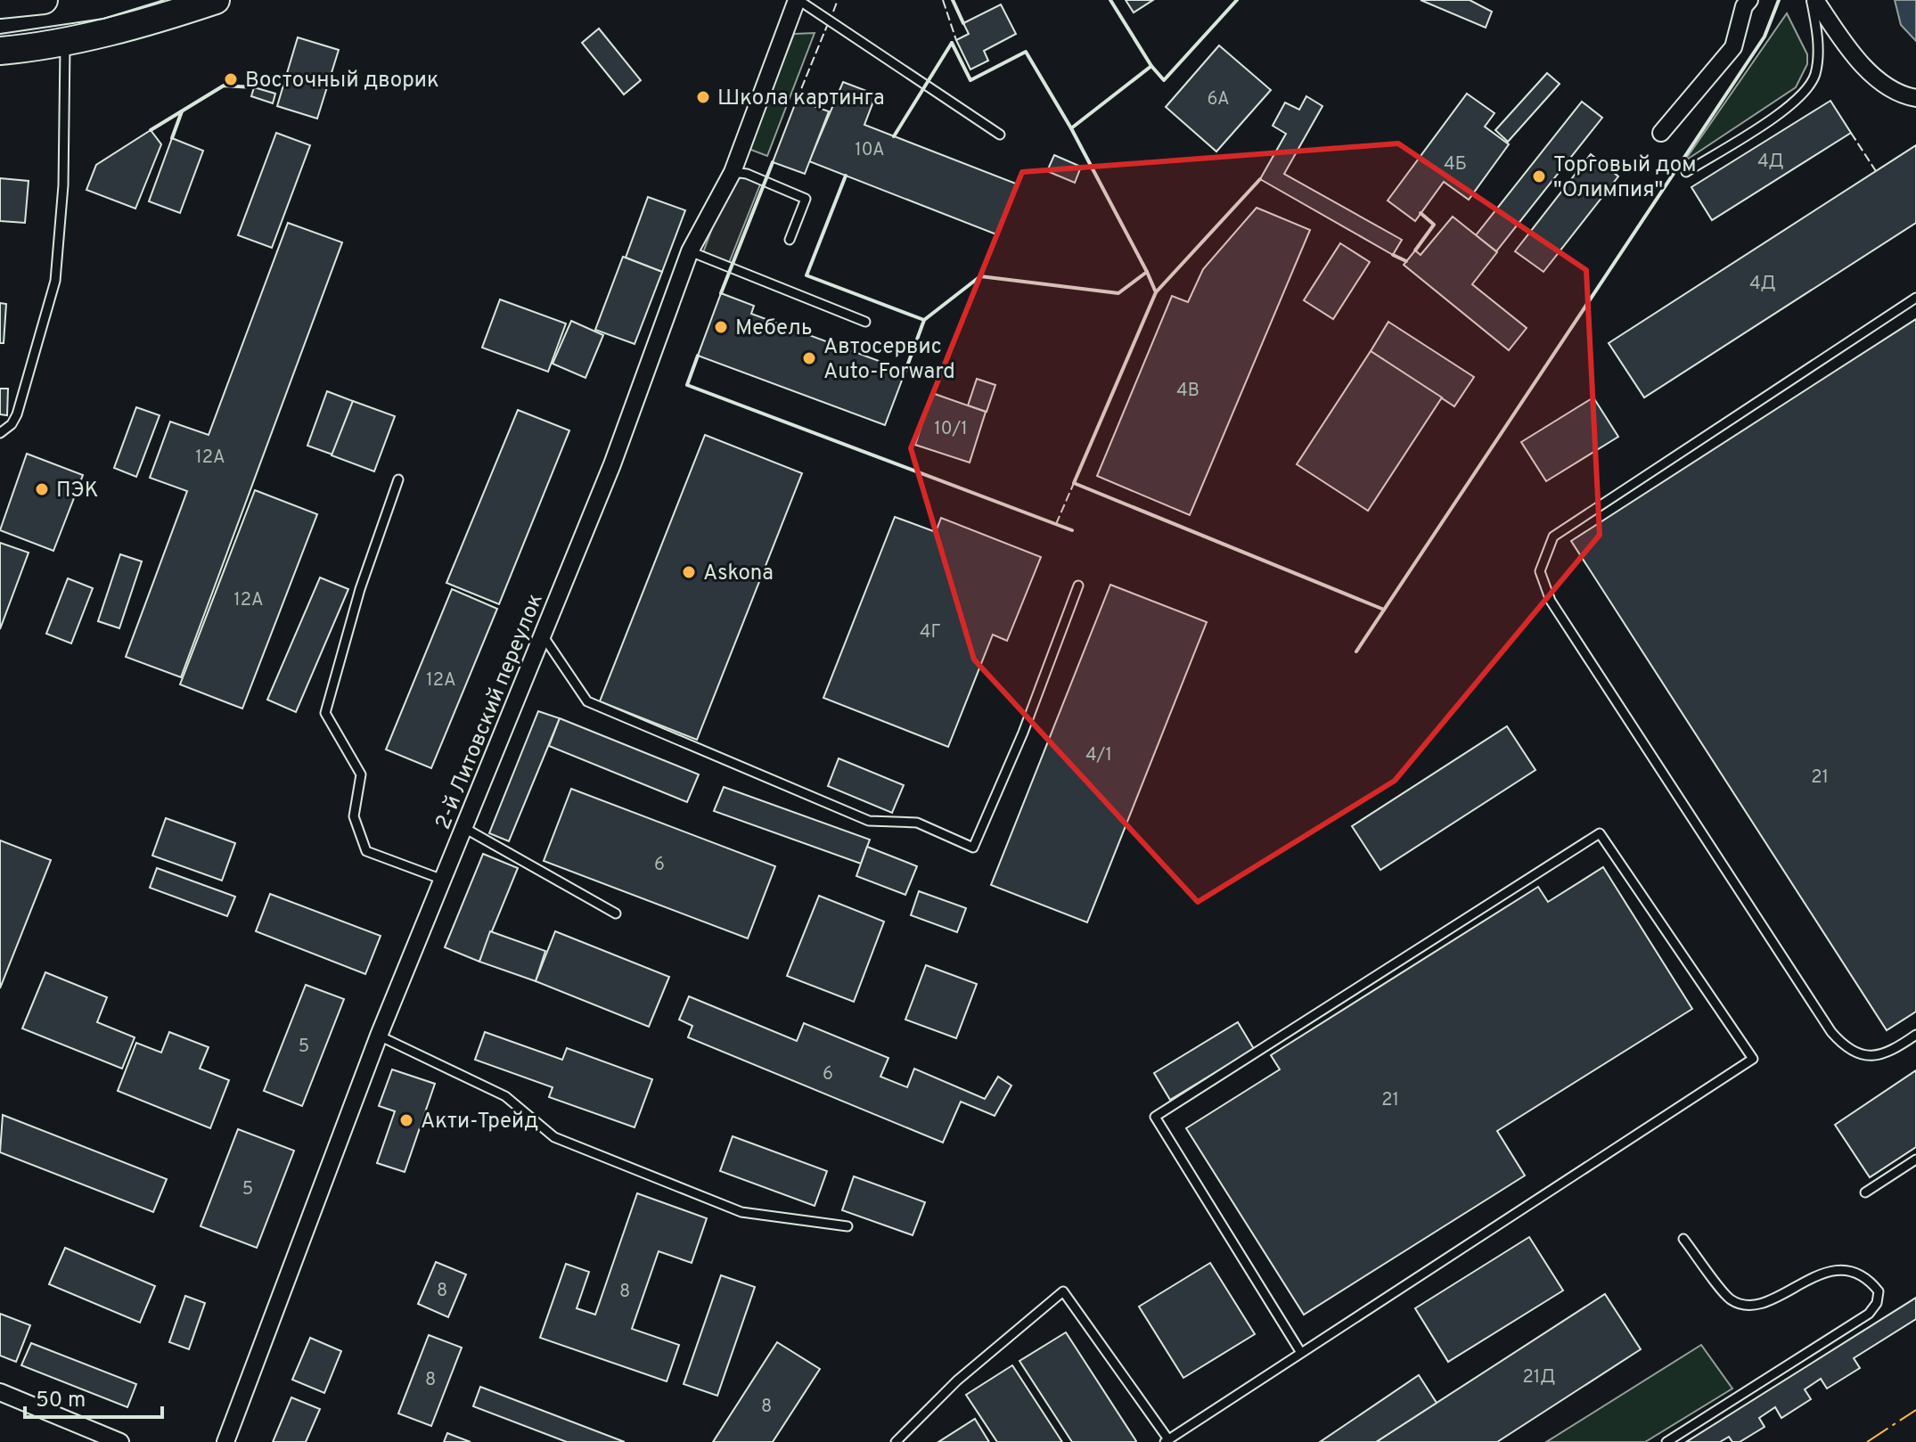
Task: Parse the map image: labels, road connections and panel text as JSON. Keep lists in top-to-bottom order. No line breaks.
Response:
{"streets":{"street":["2-й Литовский переулок"]},"places":["Восточный дворик","Школа картинга","Торговый дом \"Олимпия\"","Мебель","Автосервис Auto-Forward","ПЭК","Askona","Акти-Трейд"],"house_numbers":["6А","10А","4Д","4Б","4Д","4В","10/1","12А","12А","4Г","12А","4/1","21","6","5","6","21","5","8","8","21Д","8","8"],"scale_bar":"50 m"}
